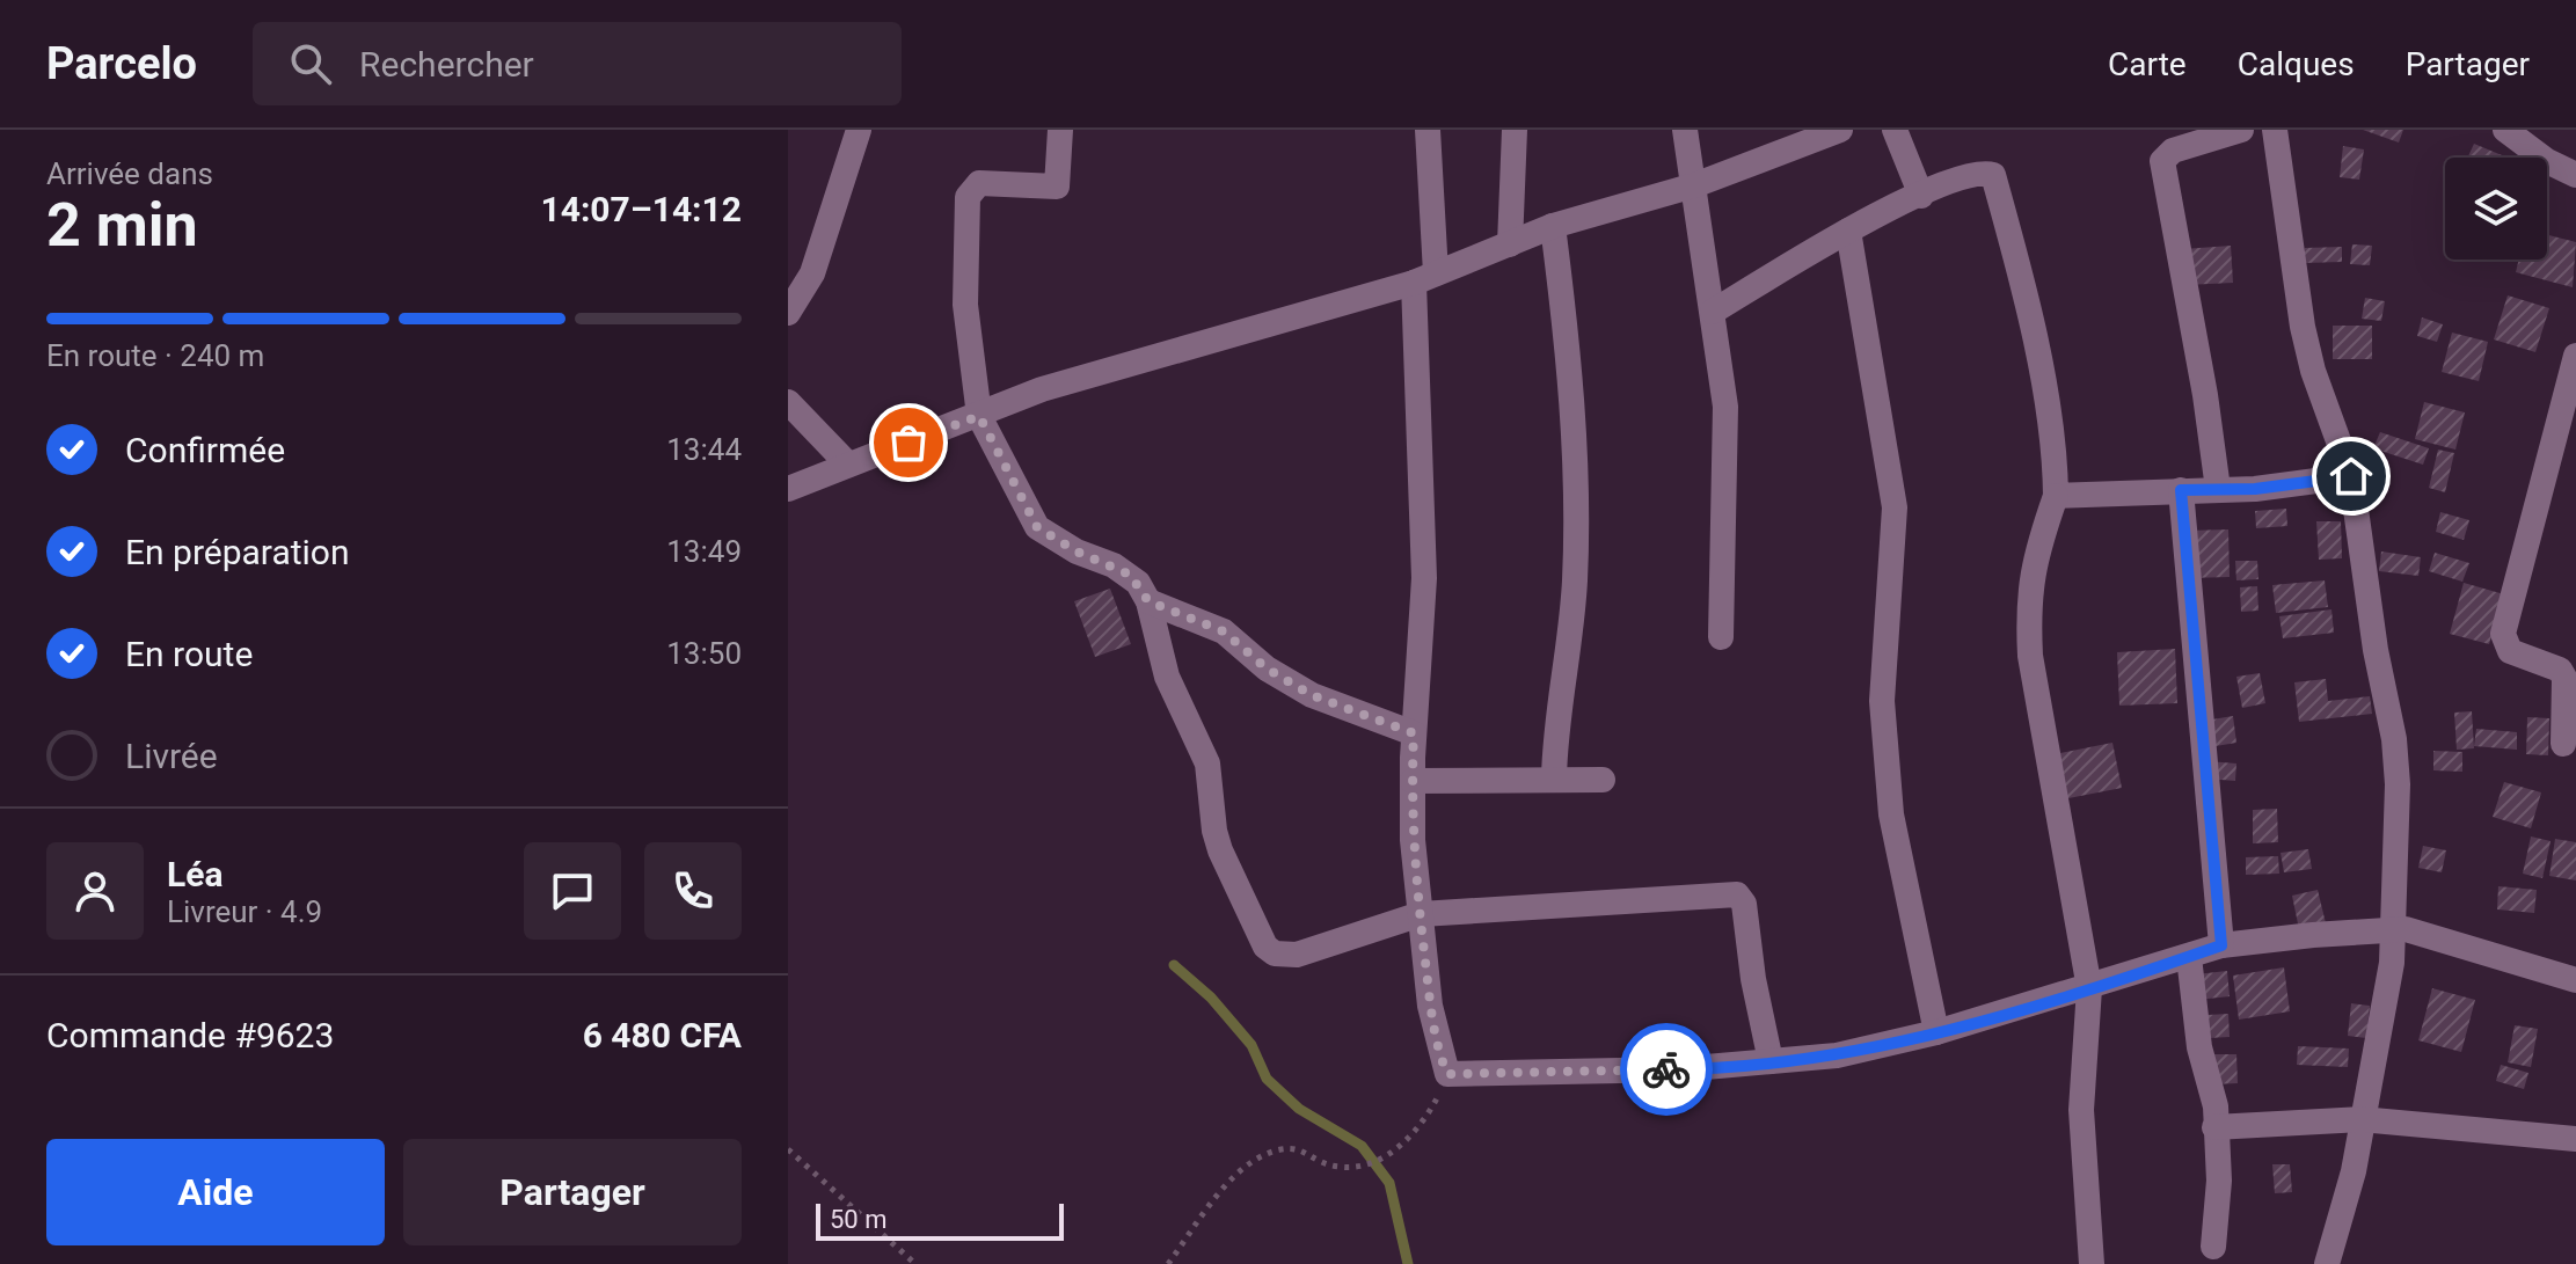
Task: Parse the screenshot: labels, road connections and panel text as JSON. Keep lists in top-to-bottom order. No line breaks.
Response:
{"scale_bar":"50 m","page":{"header":"Parcelo","search":"Rechercher","nav":["Carte","Calques","Partager"],"heading":["2 min","Arrivée dans","14:07–14:12"],"panel":["Léa","Livreur · 4.9","Commande #9623","6 480 CFA"],"bar":"En route · 240 m","list":[["Confirmée","13:44"],["En préparation","13:49"],["En route","13:50"],"Livrée"],"buttons":["Aide","Partager"],"scale":"50 m"}}
